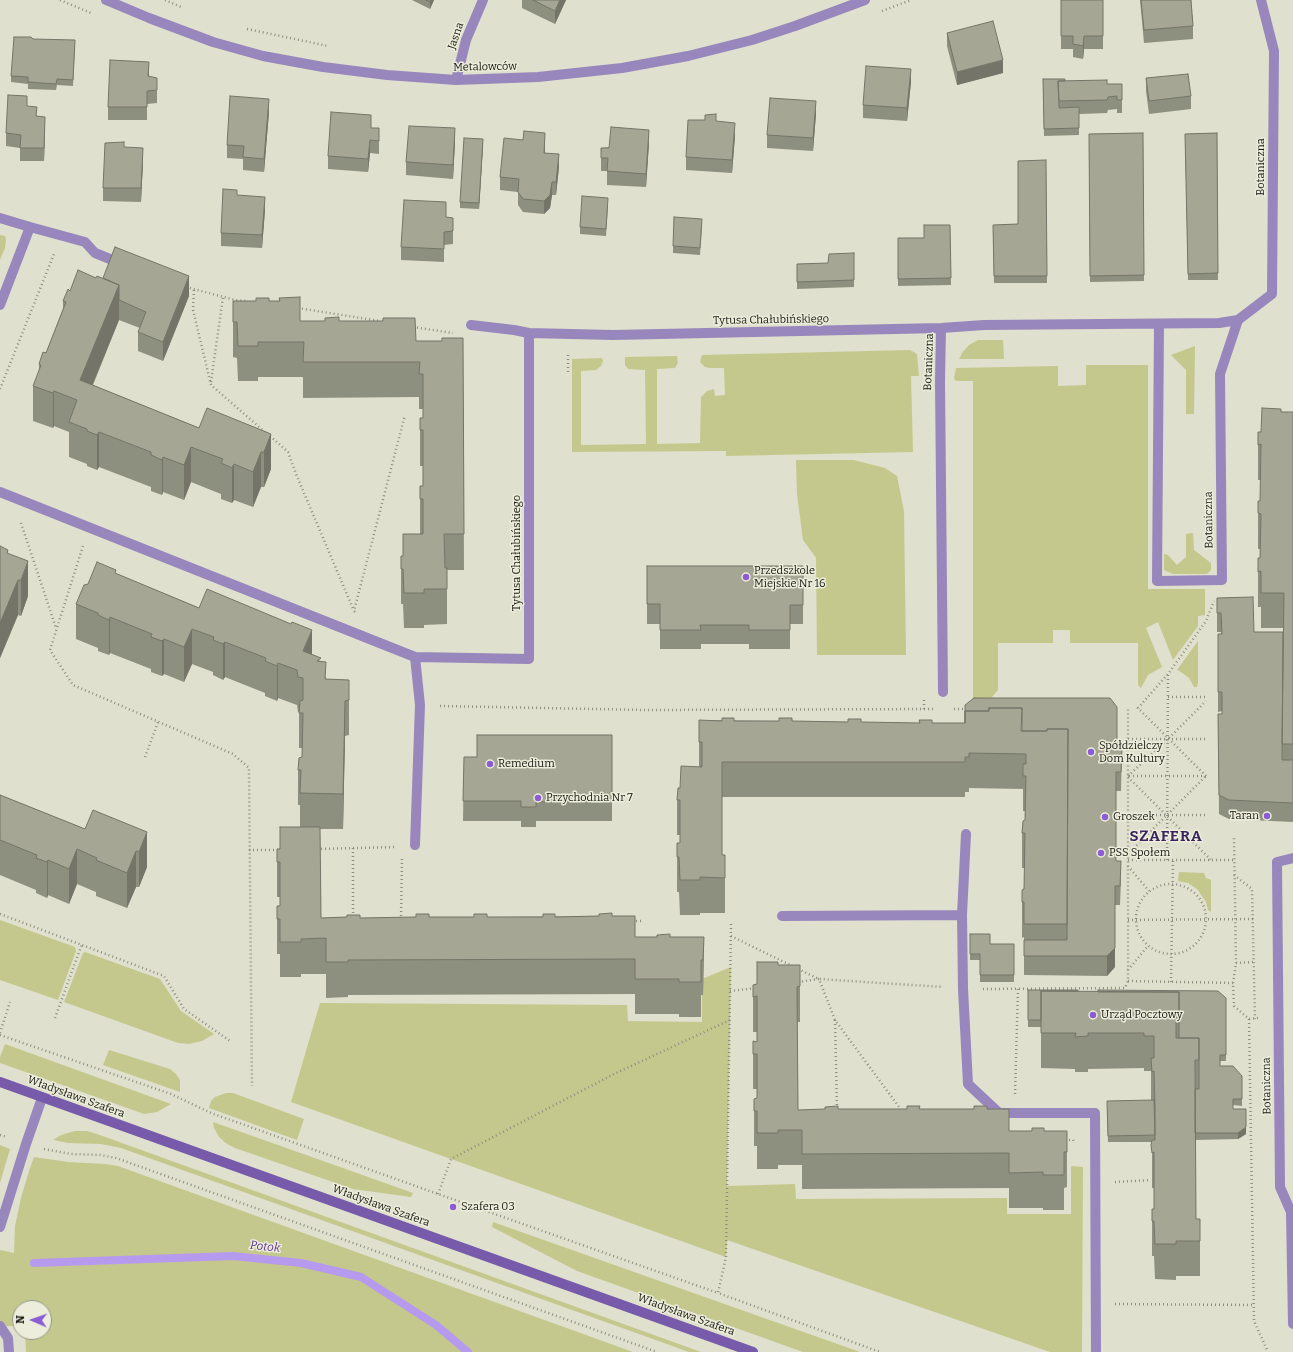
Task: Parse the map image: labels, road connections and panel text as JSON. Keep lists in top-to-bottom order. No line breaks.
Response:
{"streets":{"street":["Jasna","Metalowców","Botaniczna","Tytusa Chałubińskiego","Władysława Szafera"]},"crossings":[["Jasna","Metalowców"],["Botaniczna","Tytusa Chałubińskiego"]],"districts":["SZAFERA"],"water":["Potok"],"places":["Przedszkole Miejskie Nr 16","Spółdzielczy Dom Kultury","Remedium","Przychodnia Nr 7","Taran","Groszek","PSS Społem","Urząd Pocztowy","Szafera 03"],"north":"left"}
